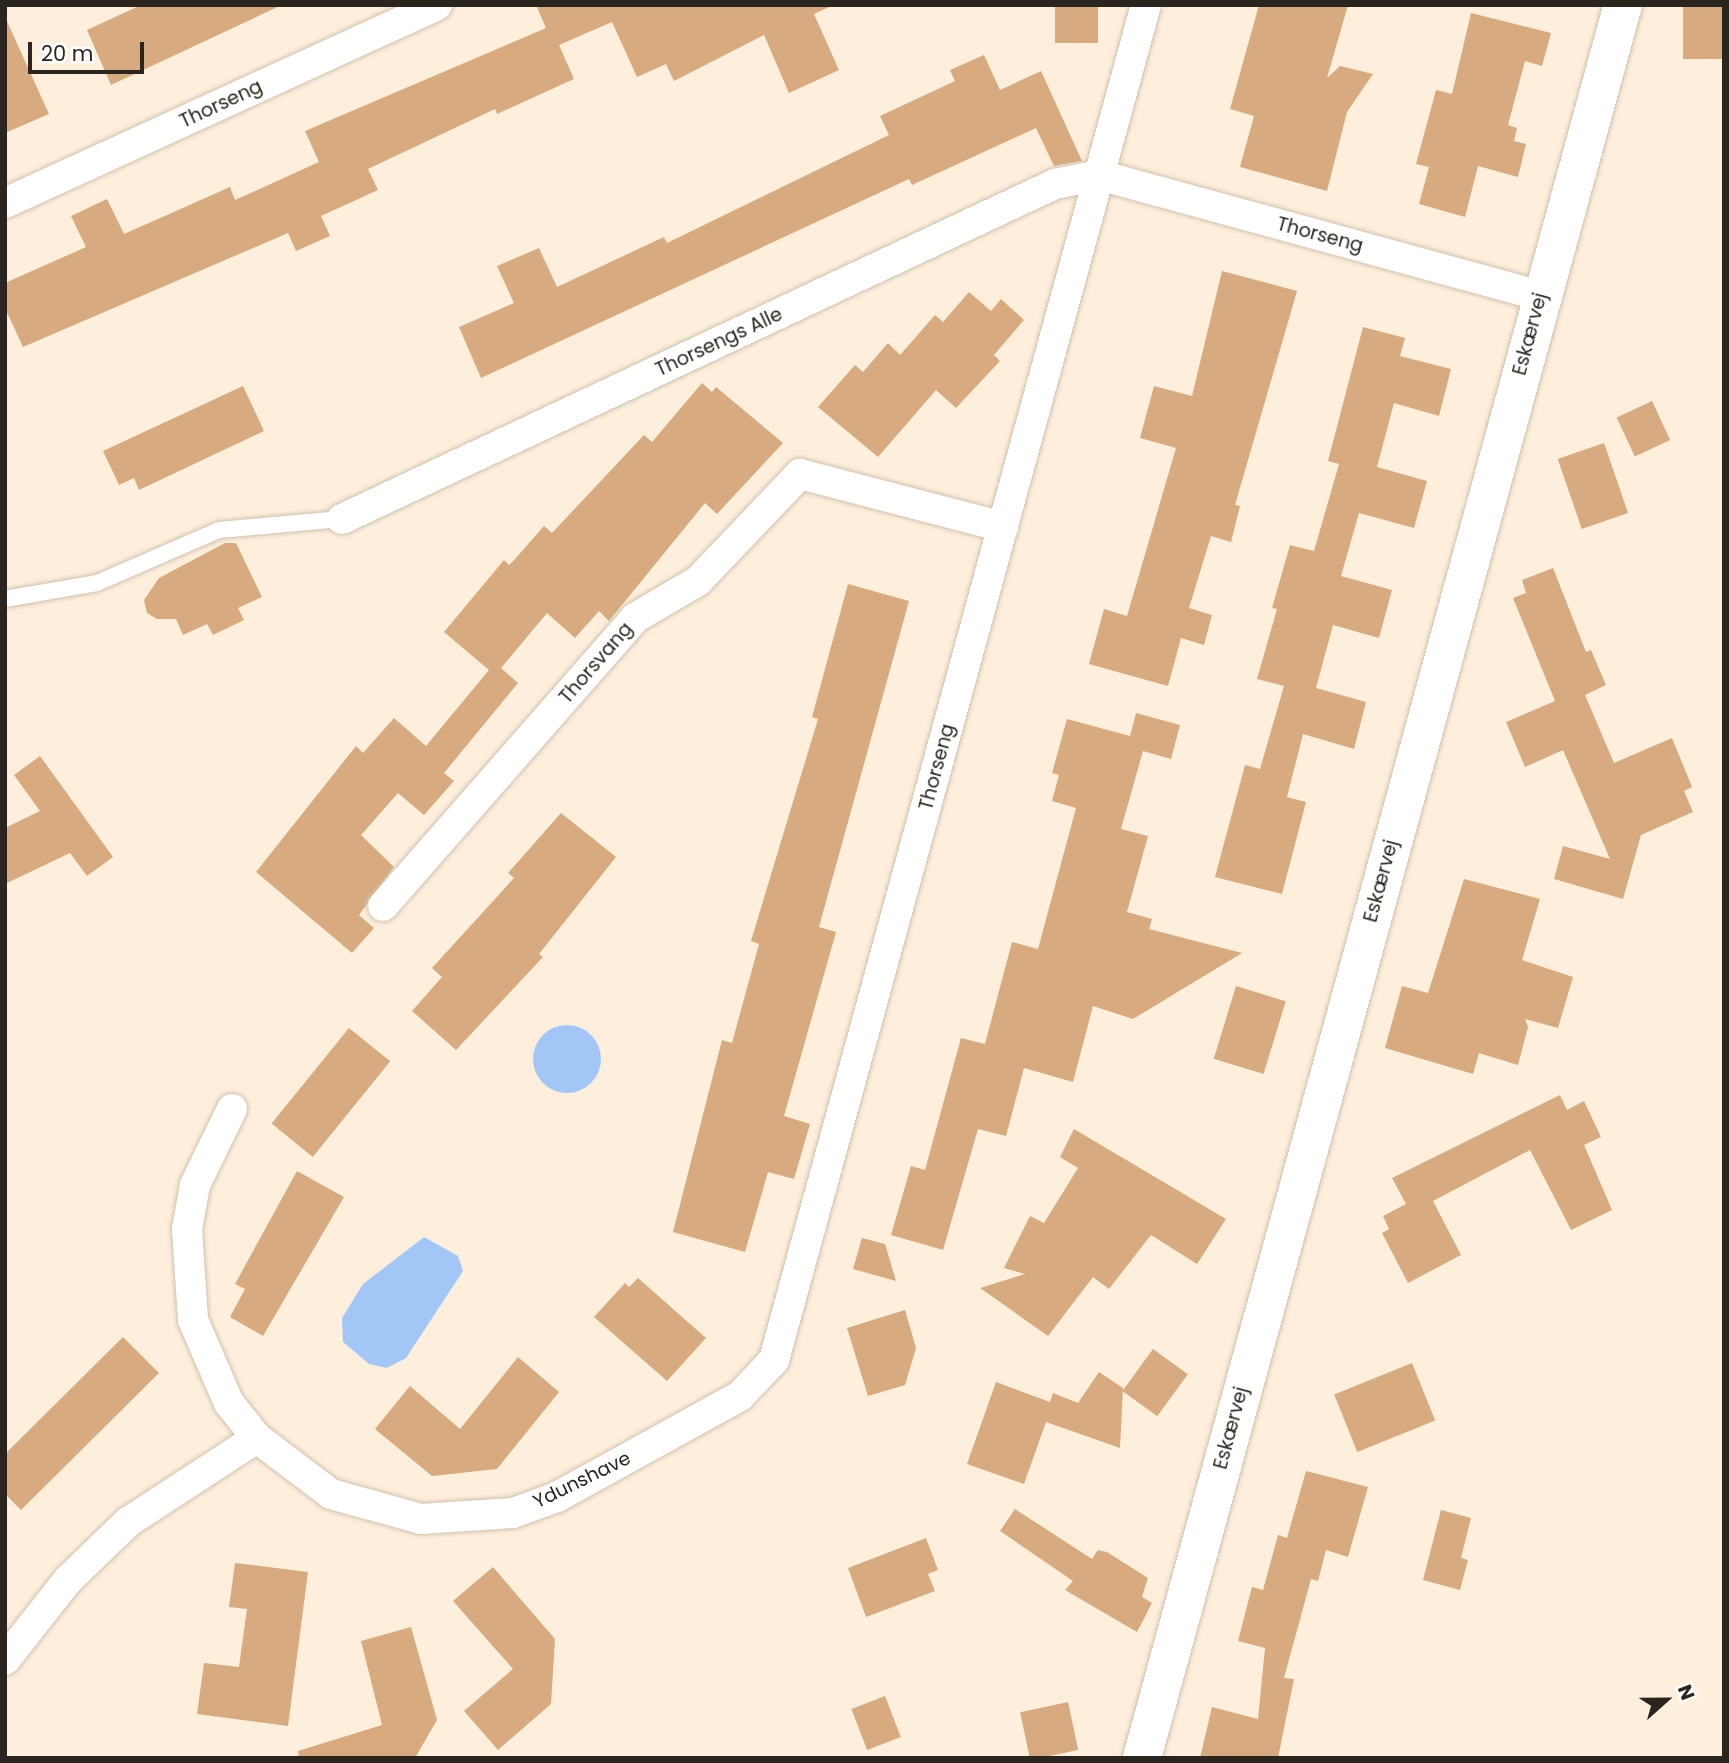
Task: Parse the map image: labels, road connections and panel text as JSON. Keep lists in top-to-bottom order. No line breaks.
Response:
{"streets":{"street":["Thorseng","Eskærvej","Thorsengs Alle","Thorsvang","Ydunshave"]},"crossings":[["Thorseng","Eskærvej"],["Thorseng","Thorsengs Alle"],["Thorseng","Thorsvang"],["Thorseng","Ydunshave"]],"scale_bar":"20 m","north":"right"}
